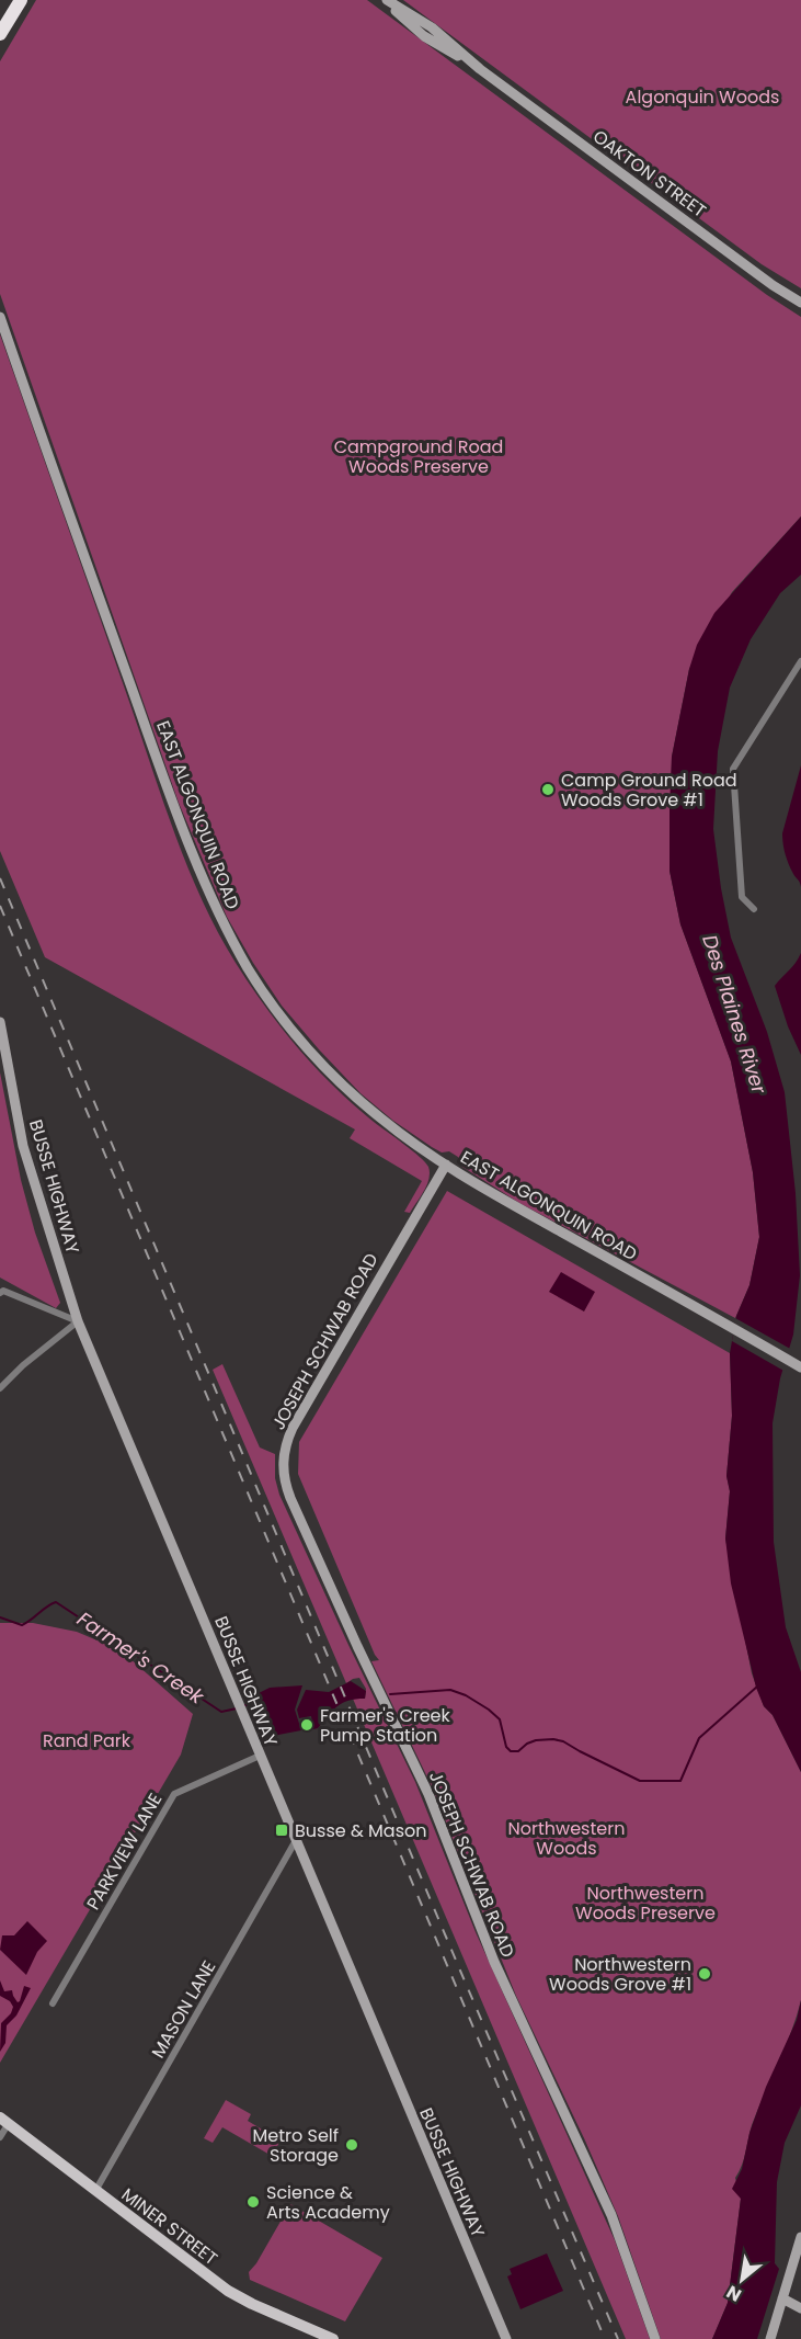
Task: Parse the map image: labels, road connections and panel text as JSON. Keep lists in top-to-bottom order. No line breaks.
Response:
{"streets":{"main road":["OAKTON STREET","EAST ALGONQUIN ROAD","BUSSE HIGHWAY","JOSEPH SCHWAB ROAD","MINER STREET"],"street":["PARKVIEW LANE","MASON LANE"]},"crossings":[["EAST ALGONQUIN ROAD","JOSEPH SCHWAB ROAD"],["BUSSE HIGHWAY","PARKVIEW LANE"],["BUSSE HIGHWAY","MASON LANE"],["MASON LANE","MINER STREET"]],"water":["Des Plaines River","Farmer's Creek"],"parks":["Algonquin Woods","Campground Road Woods Preserve","Rand Park","Northwestern Woods","Northwestern Woods Preserve"],"places":{"other":["Camp Ground Road Woods Grove #1","Farmer's Creek Pump Station","Northwestern Woods Grove #1","Metro Self Storage","Science & Arts Academy"],"transit":["Busse & Mason"]},"north":"bottom left"}
